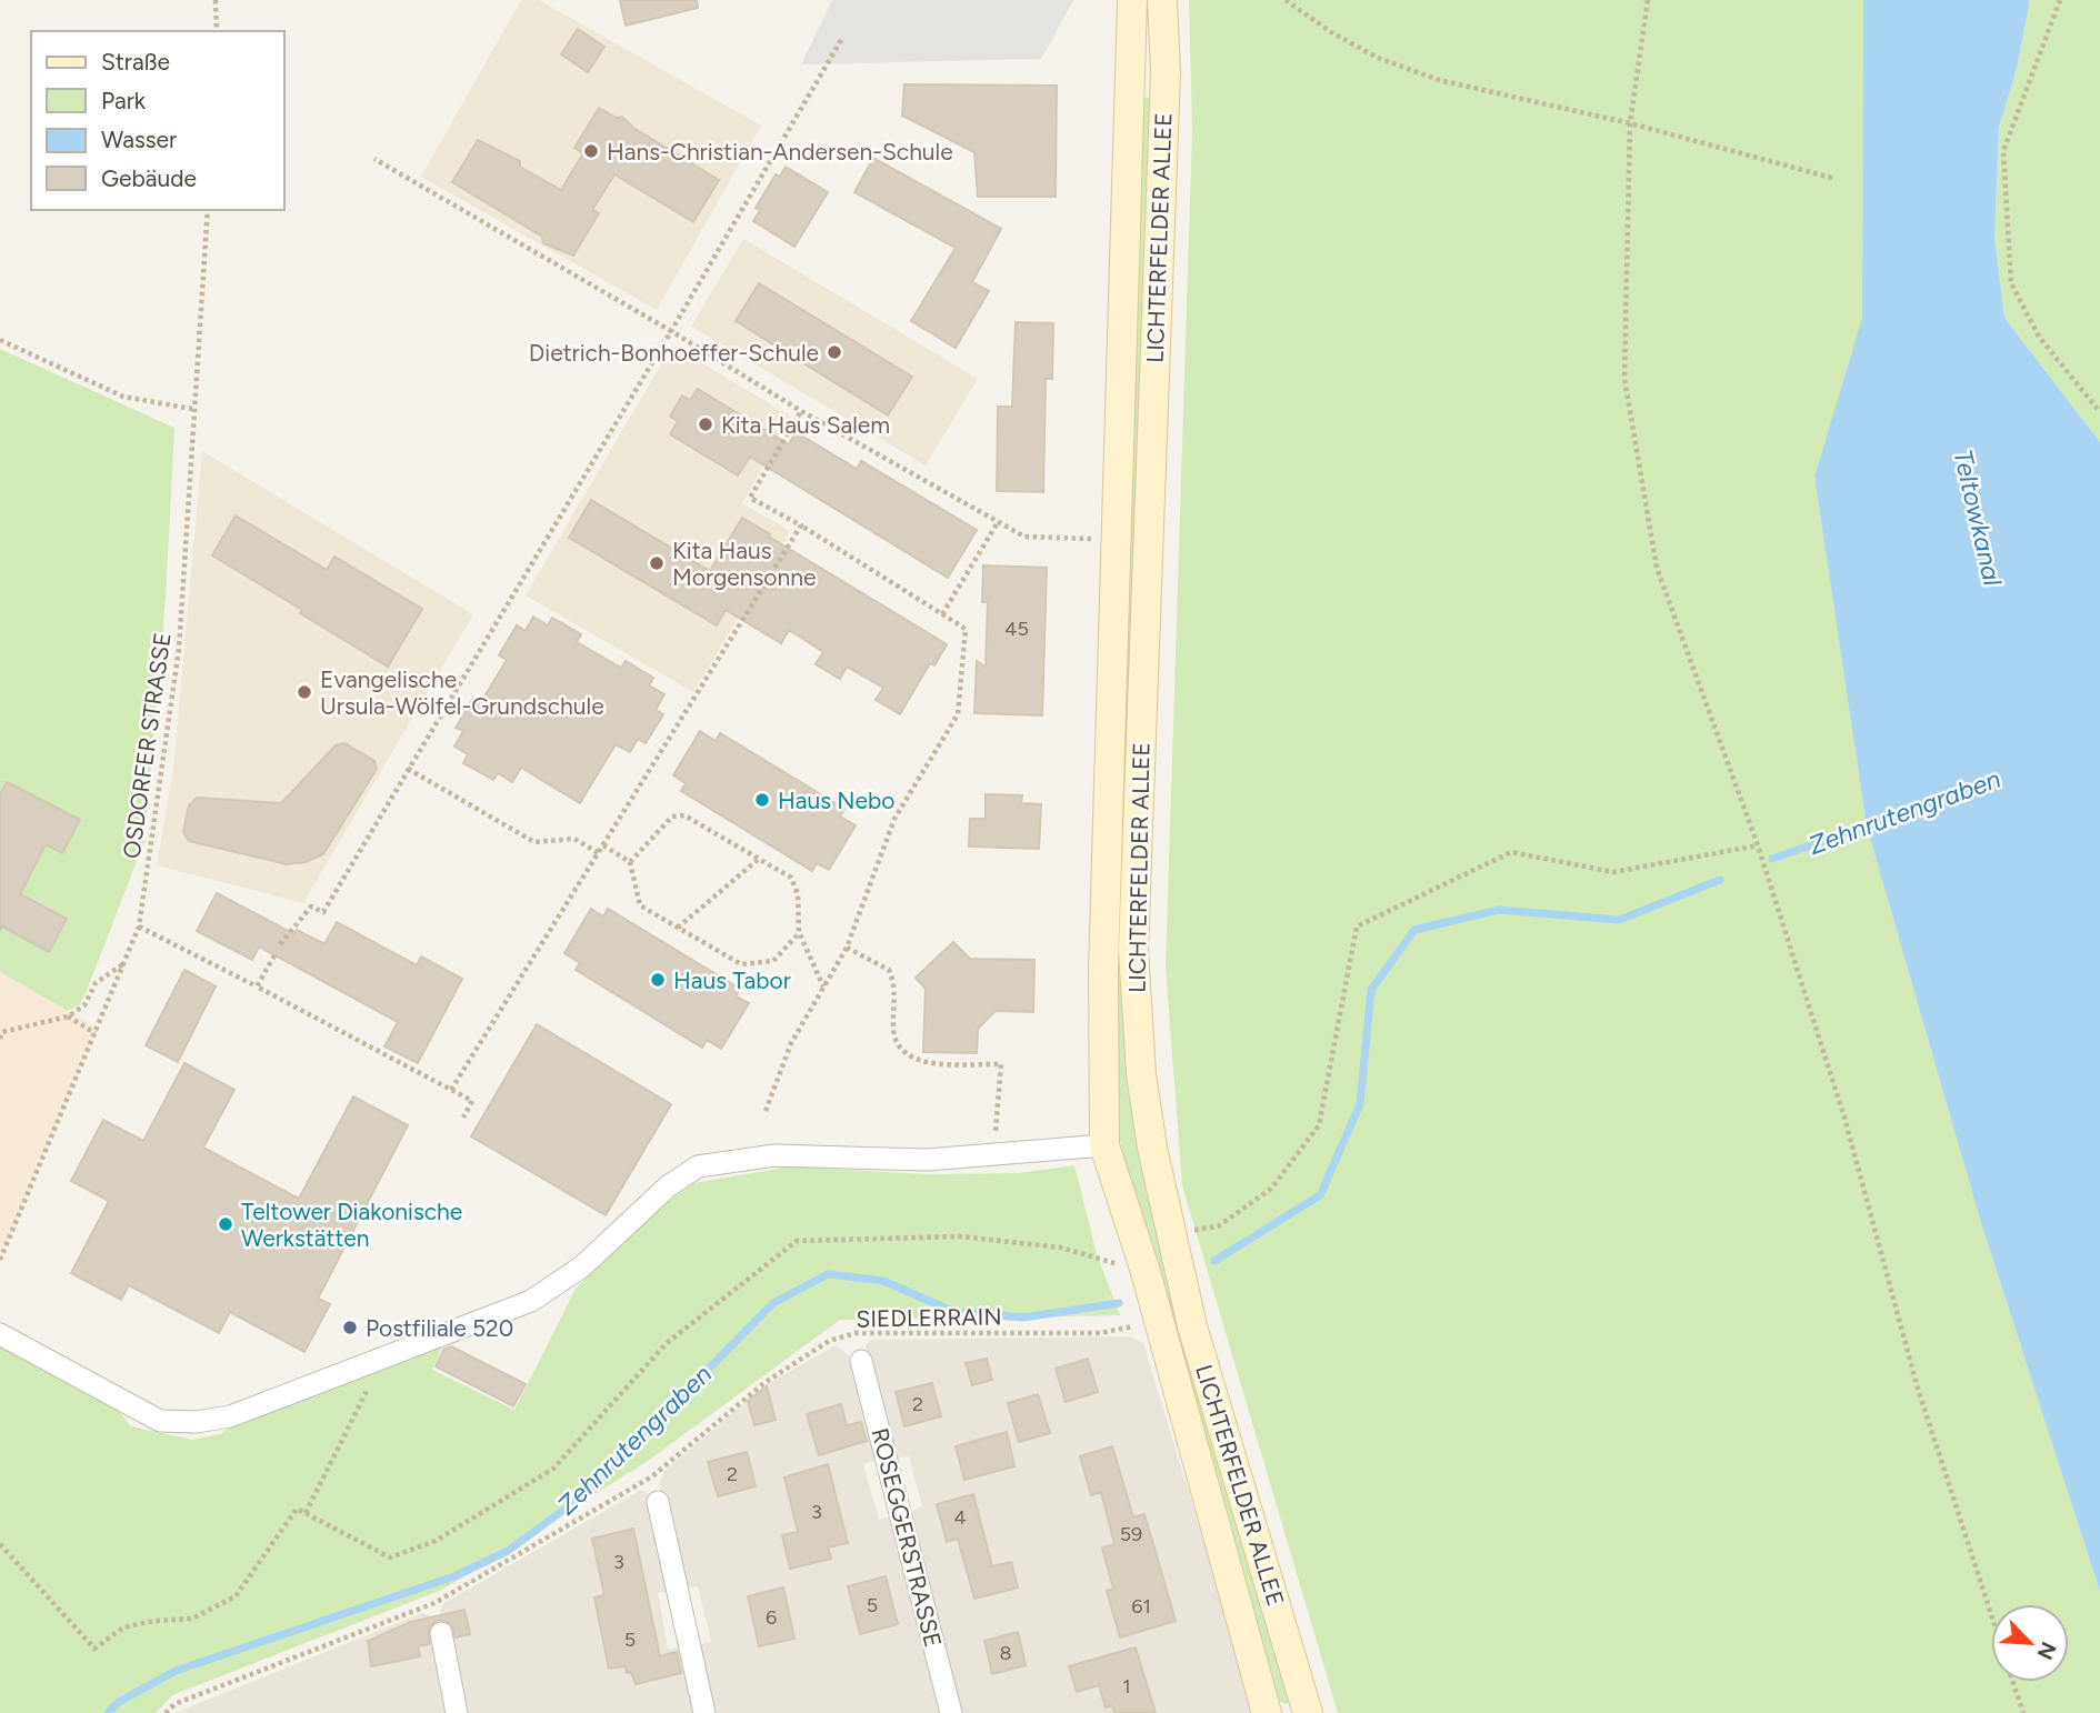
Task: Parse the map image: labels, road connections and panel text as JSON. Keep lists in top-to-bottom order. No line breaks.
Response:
{"streets":{"main road":["LICHTERFELDER ALLEE"],"street":["ROSEGGERSTRASSE"],"path":["OSDORFER STRASSE","SIEDLERRAIN"]},"crossings":[["LICHTERFELDER ALLEE","SIEDLERRAIN"]],"water":["Teltowkanal","Zehnrutengraben"],"places":["Hans-Christian-Andersen-Schule","Dietrich-Bonhoeffer-Schule","Kita Haus Salem","Kita Haus Morgensonne","Evangelische Ursula-Wölfel-Grundschule","Haus Nebo","Haus Tabor","Teltower Diakonische Werkstätten","Postfiliale 520"],"house_numbers":["45","2","2","3","4","59","3","5","61","6","5","8","1"],"legend":["Straße","Park","Wasser","Gebäude"],"north":"bottom right"}
